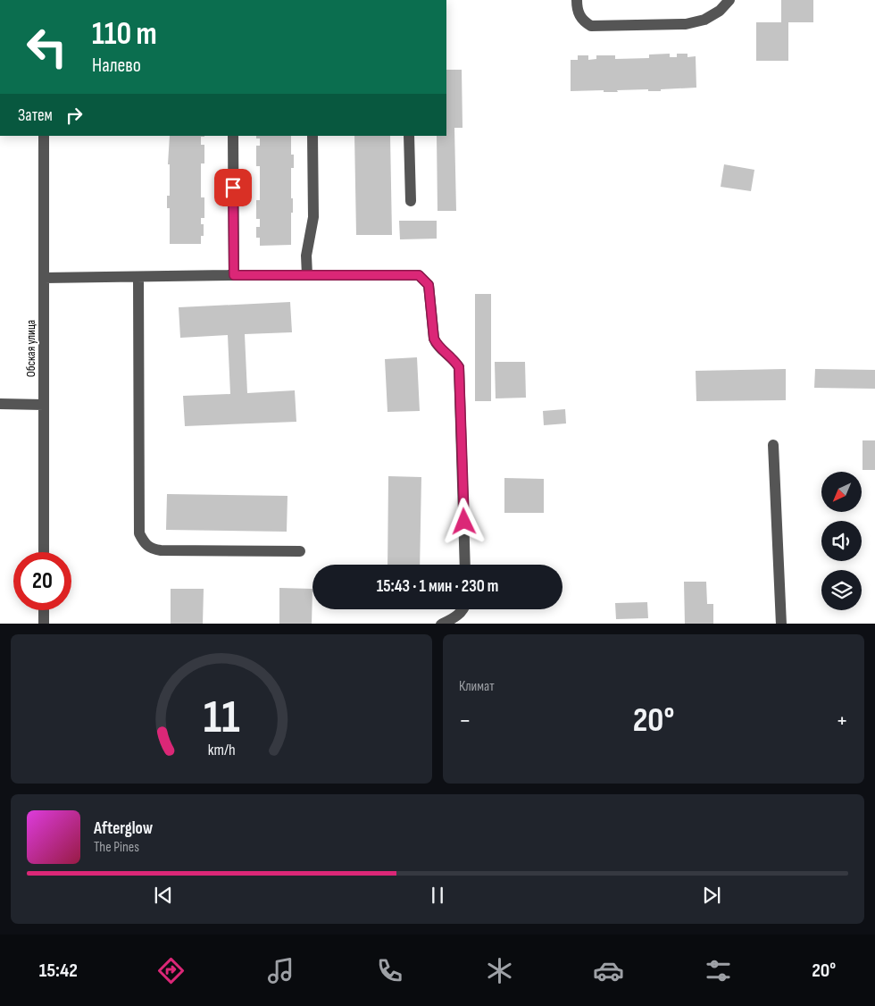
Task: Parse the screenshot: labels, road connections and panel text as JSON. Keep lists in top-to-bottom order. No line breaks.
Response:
{"streets":{"street":["Обская улица"]},"north":"bottom left","page":{"turn":["110 m","Налево"],"then":"Затем","limit":"20","trip":"15:43 · 1 мин · 230 m","tile":"Климат","heat":["−","20°","+"],"song":["Afterglow","The Pines"],"tabs":["15:42","20°"],"gauge":["11","km/h"]}}
